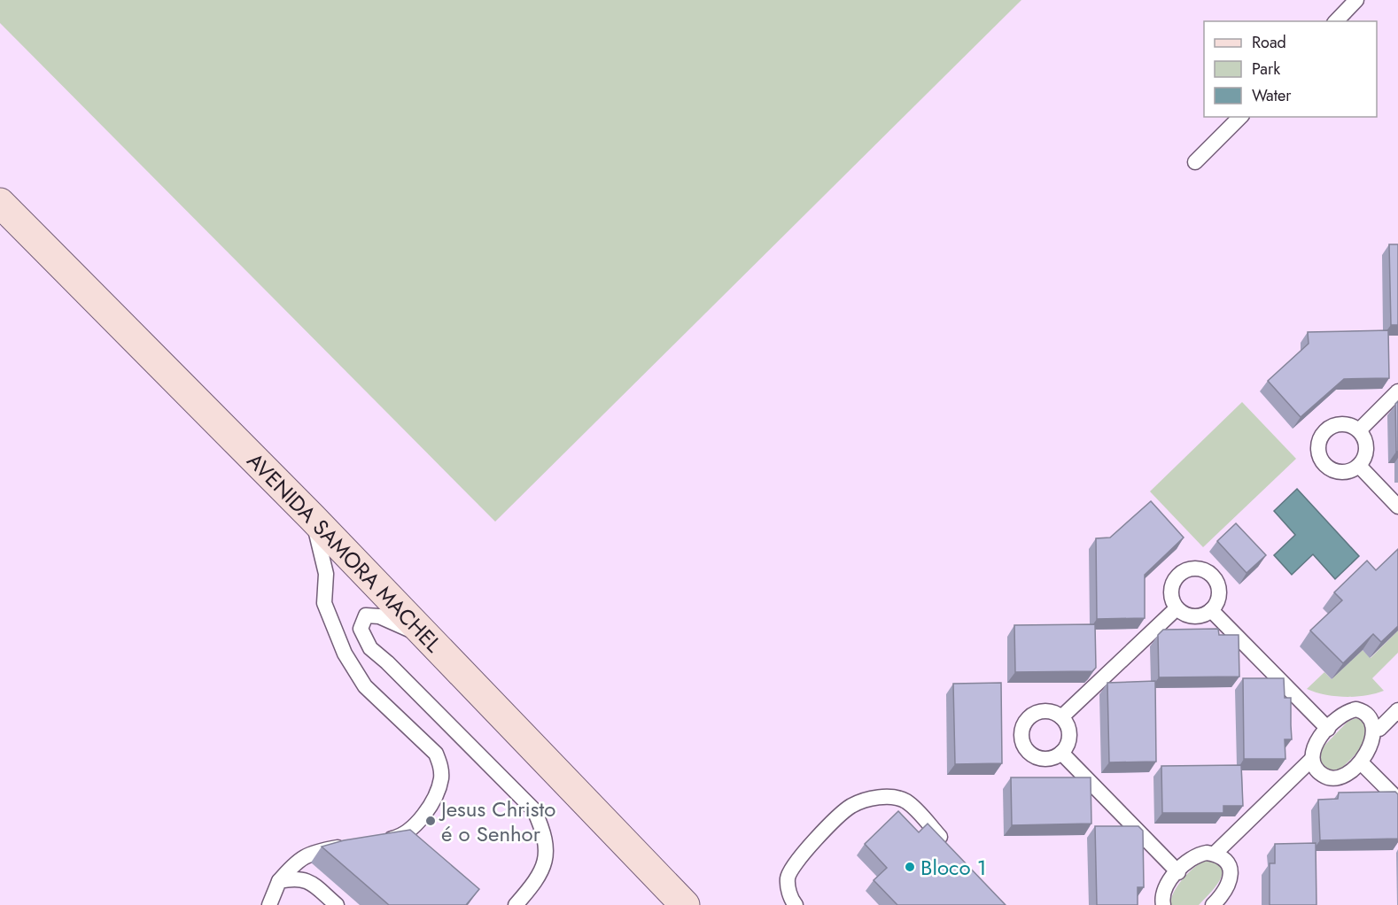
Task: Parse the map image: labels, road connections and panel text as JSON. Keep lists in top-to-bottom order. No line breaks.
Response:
{"streets":{"main road":["AVENIDA SAMORA MACHEL"]},"places":["Jesus Christo é o Senhor","Bloco 1"],"legend":["Road","Park","Water"]}
